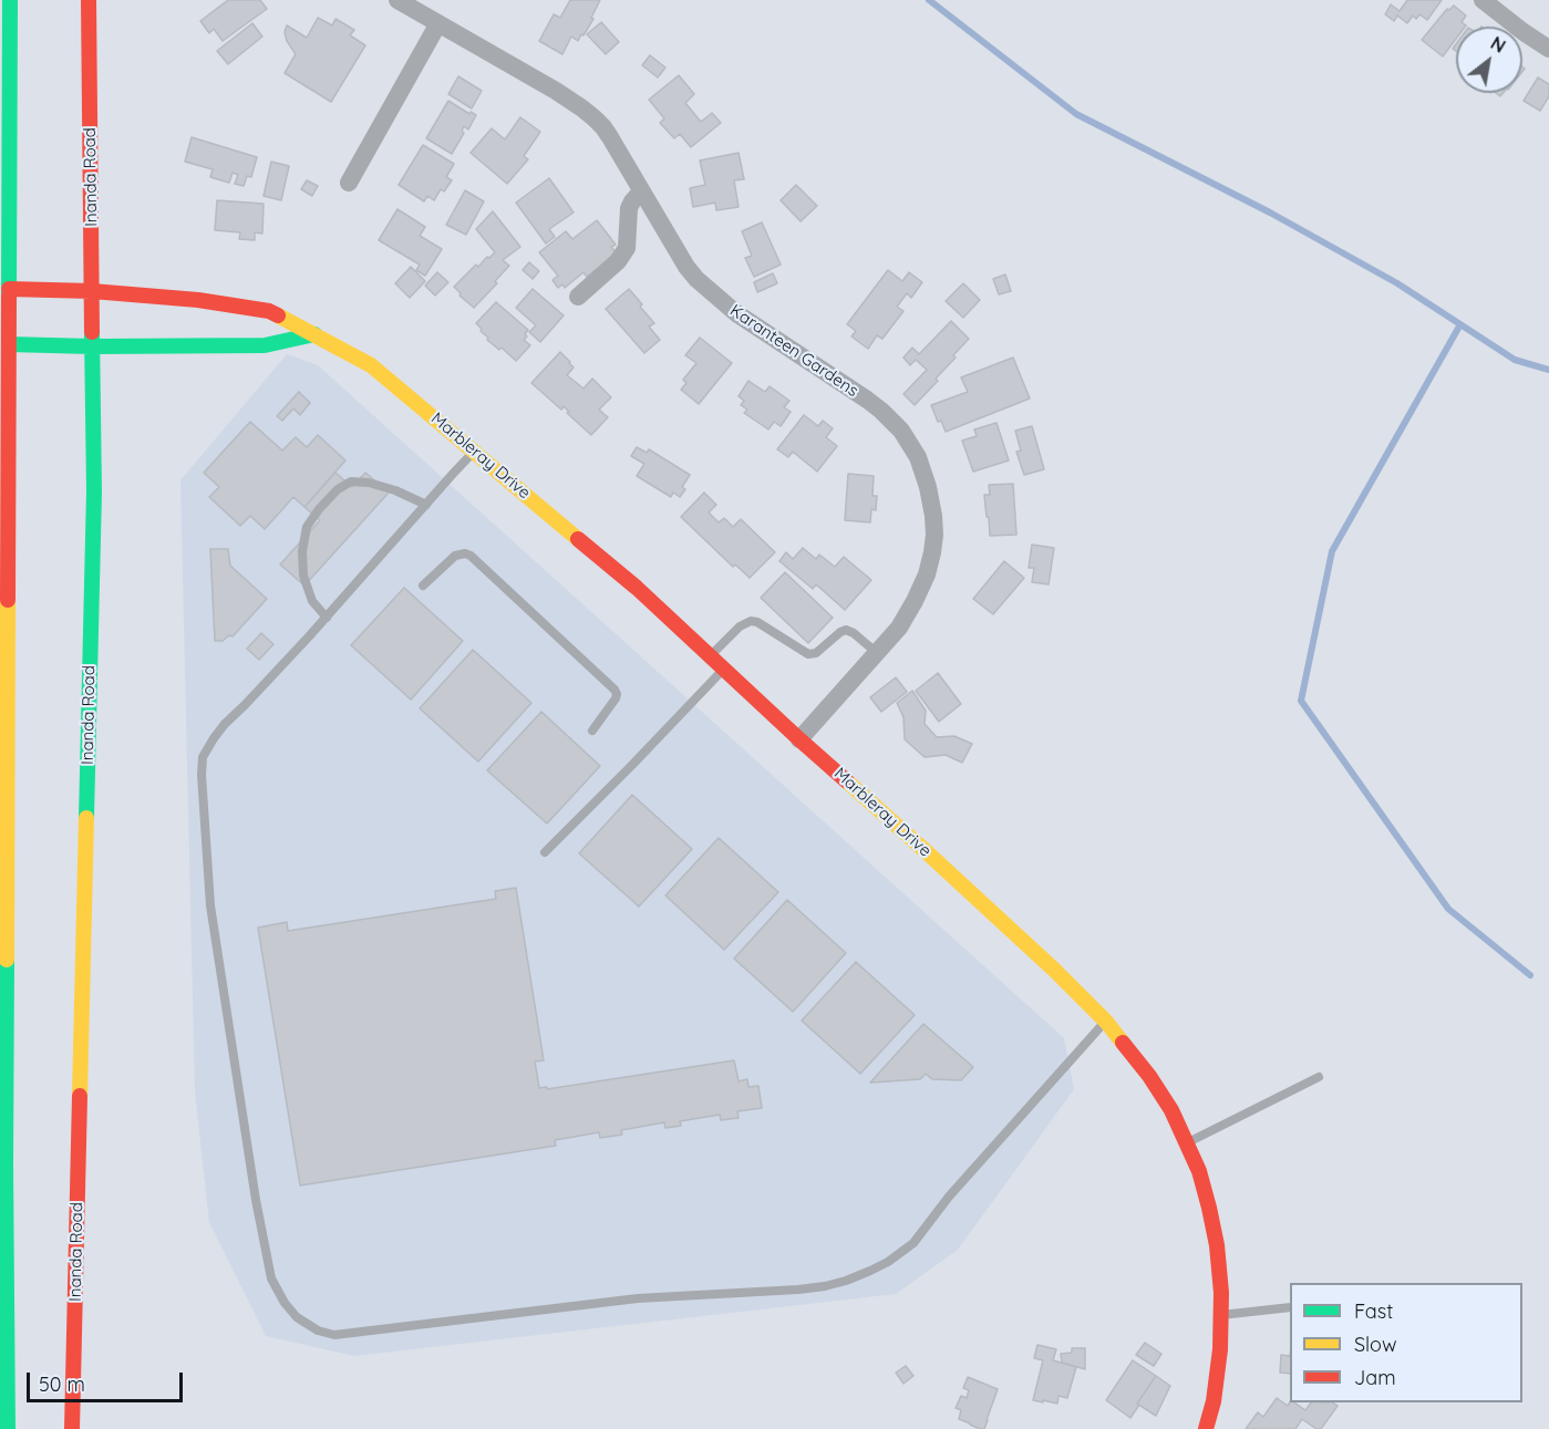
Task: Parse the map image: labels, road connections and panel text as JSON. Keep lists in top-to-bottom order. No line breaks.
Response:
{"streets":{"main road":["Inanda Road","Marbleray Drive"],"street":["Karanteen Gardens"]},"crossings":[["Inanda Road","Marbleray Drive"],["Karanteen Gardens","Marbleray Drive"]],"legend":["Fast","Slow","Jam"],"scale_bar":"50 m","north":"top right"}
